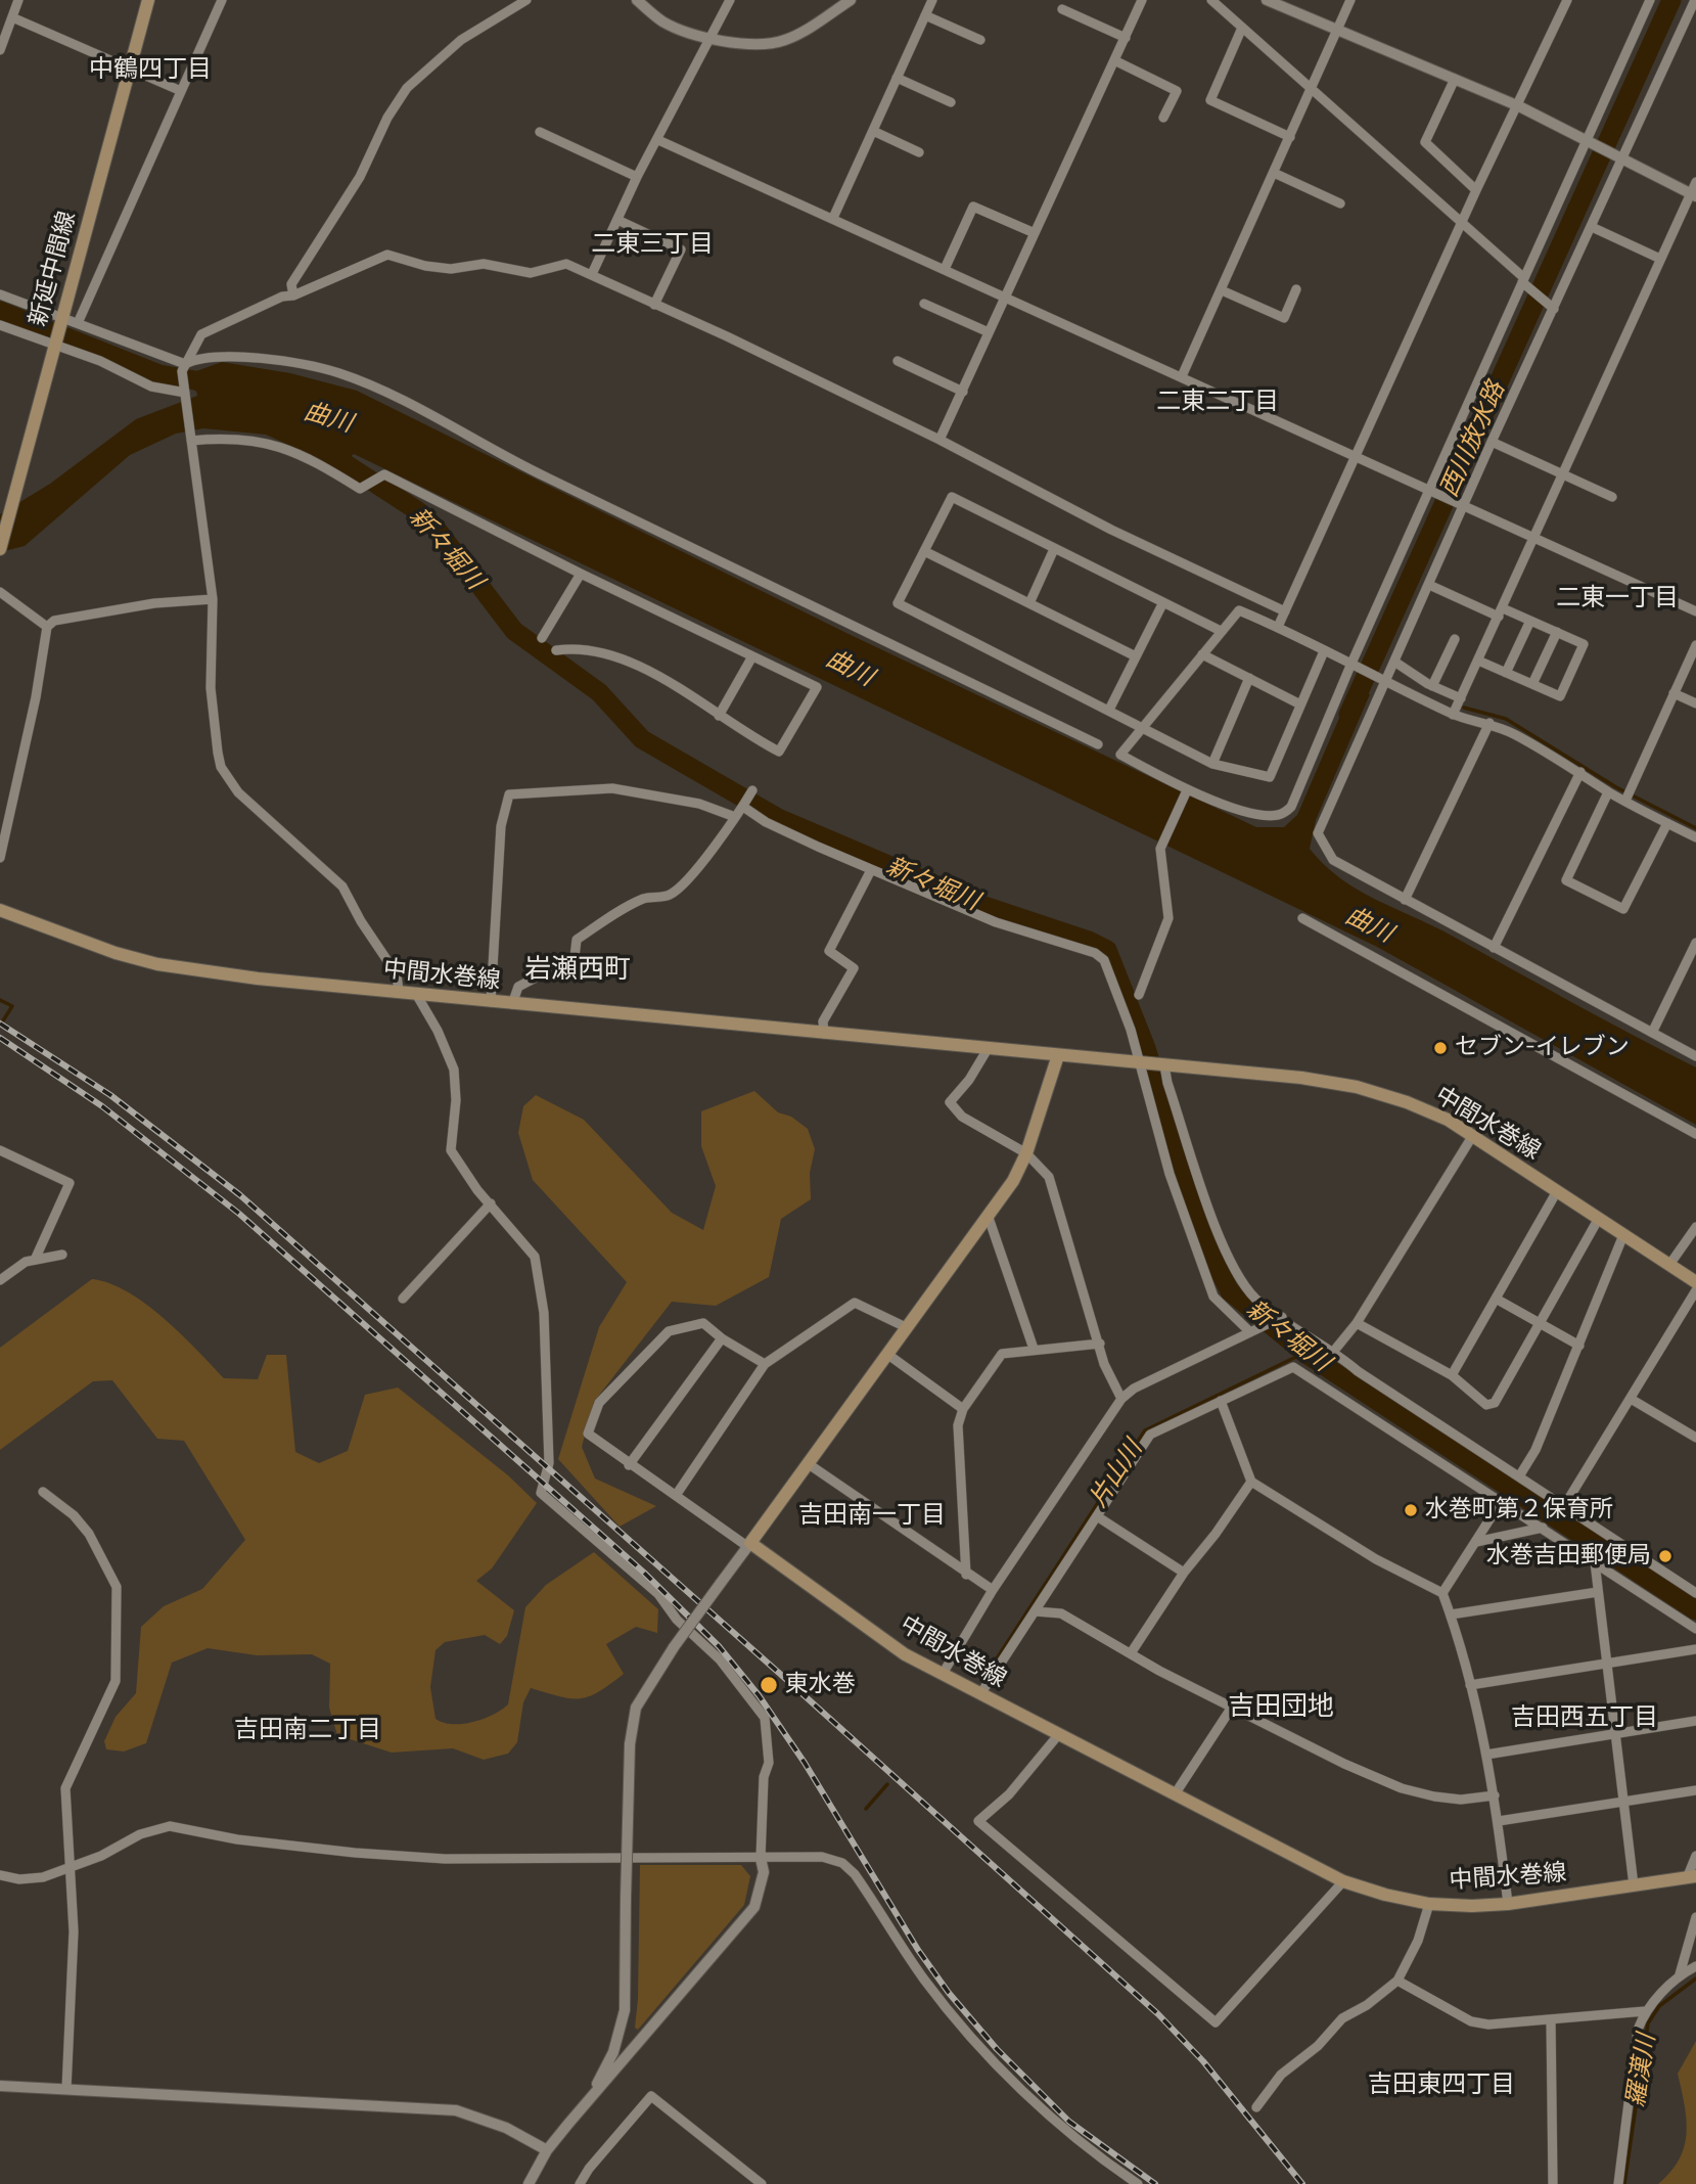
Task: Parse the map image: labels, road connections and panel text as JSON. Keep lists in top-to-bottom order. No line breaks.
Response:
{"streets":{"main road":["新延中間線","中間水巻線"]},"districts":["中鶴四丁目","二東三丁目","二東二丁目","二東一丁目","岩瀬西町","吉田南一丁目","吉田団地","吉田西五丁目","吉田南二丁目","吉田東四丁目"],"water":["曲川","西川放水路","新々堀川","片山川","羅漢川"],"places":["セブン-イレブン","水巻町第２保育所","水巻吉田郵便局","東水巻"]}
